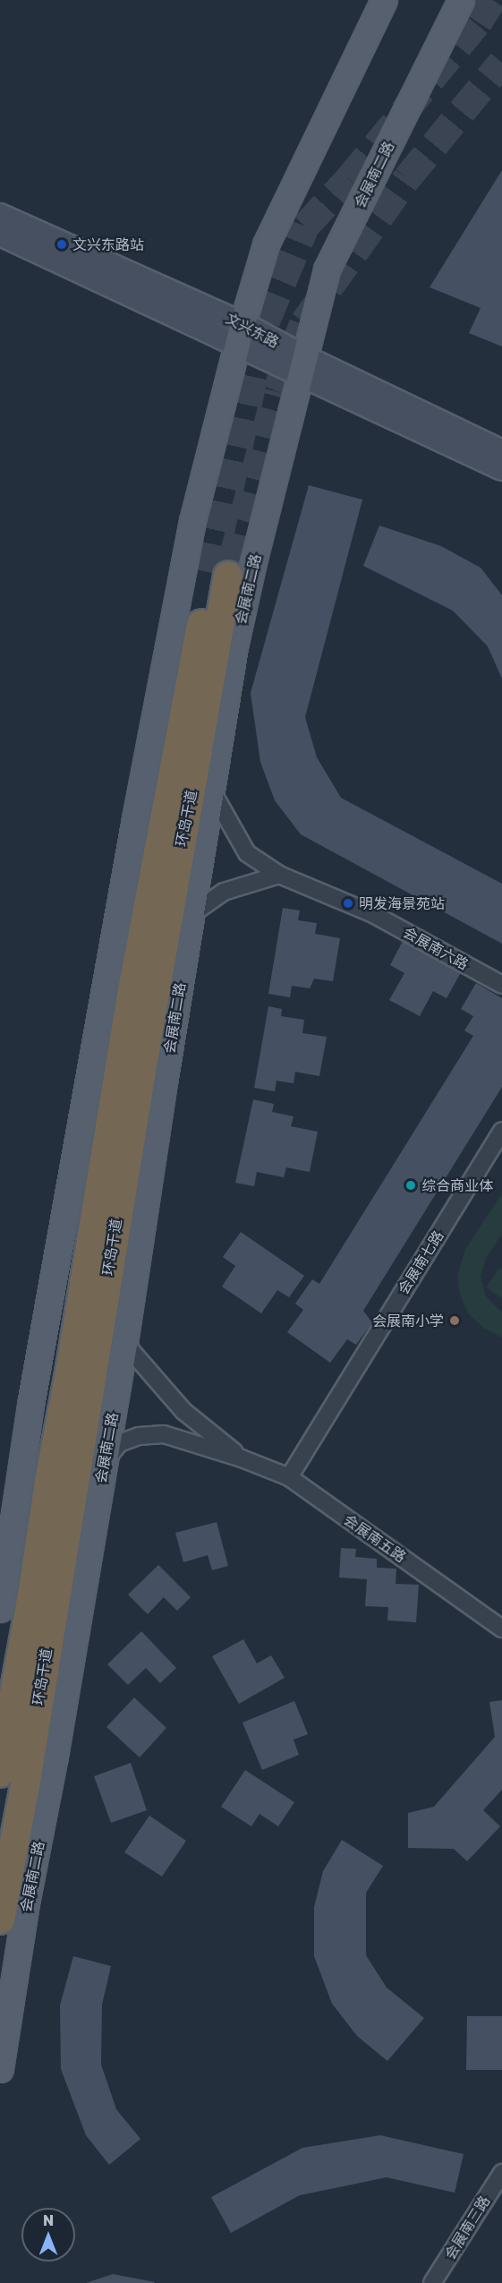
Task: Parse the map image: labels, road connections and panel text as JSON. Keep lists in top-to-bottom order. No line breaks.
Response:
{"streets":{"highway":["环岛干道"],"main road":["会展南二路","文兴东路"],"street":["会展南六路","会展南七路","会展南五路","会展南三路"]},"crossings":[["会展南二路","文兴东路"],["会展南二路","会展南六路"],["会展南七路","会展南五路"]],"places":["文兴东路站","明发海景苑站","综合商业体","会展南小学"],"north":"top"}
